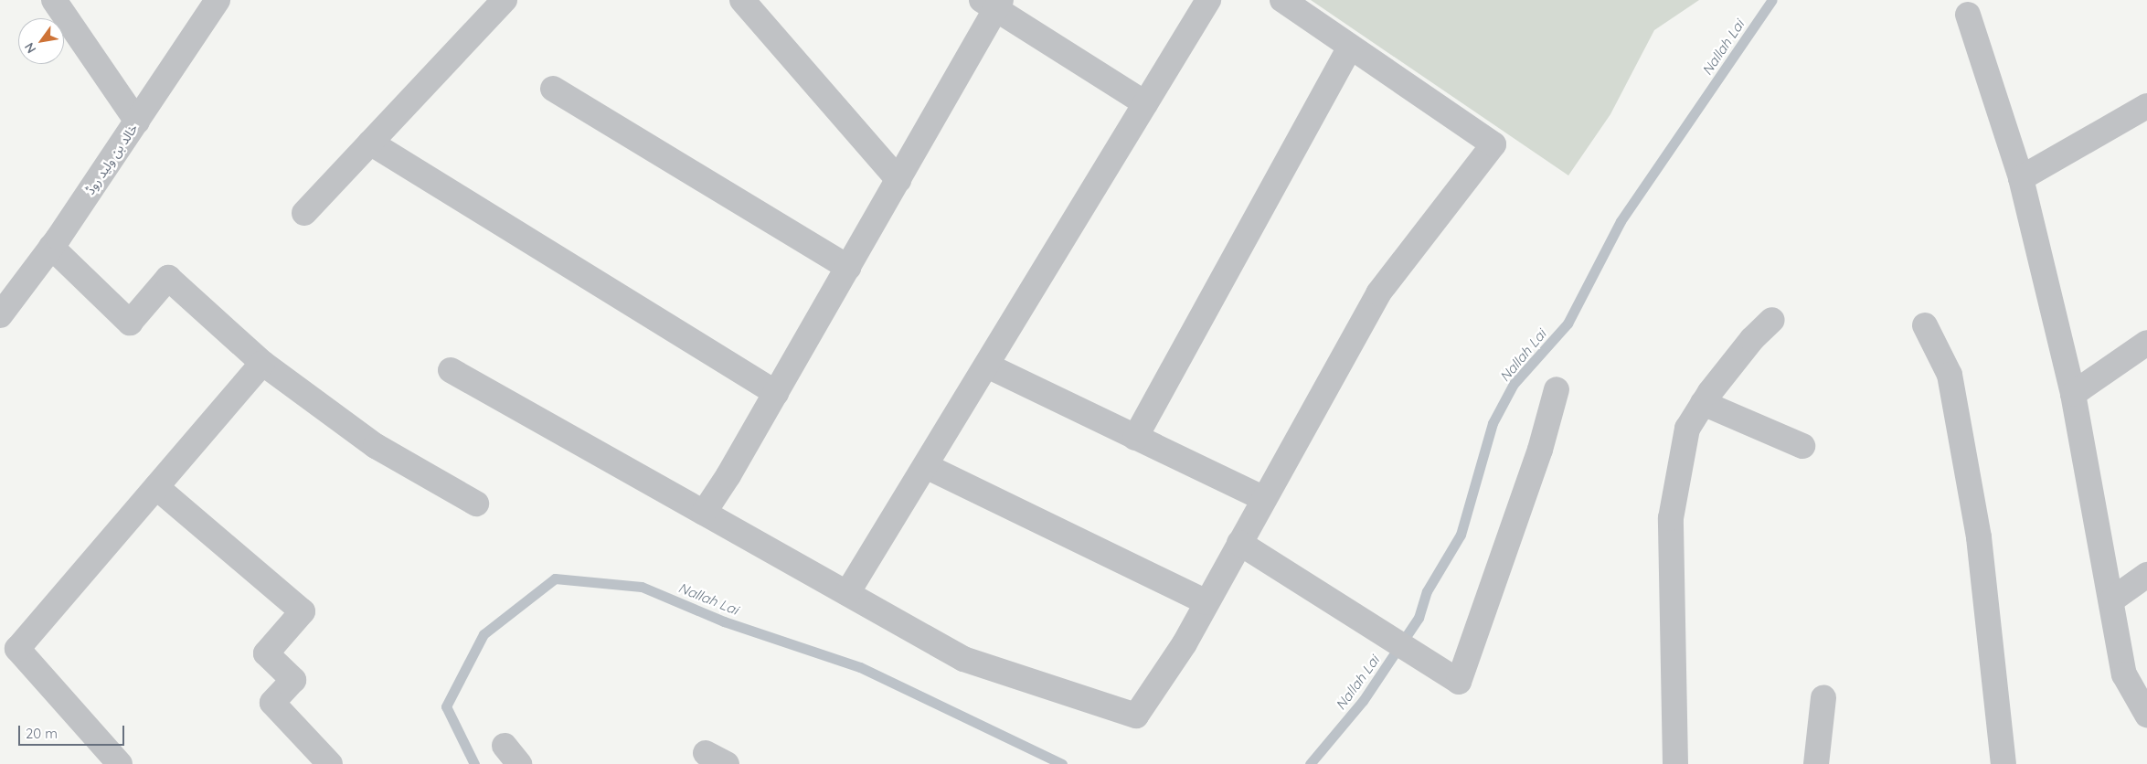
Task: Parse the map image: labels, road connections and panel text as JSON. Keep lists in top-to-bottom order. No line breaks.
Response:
{"streets":{"street":["خالد بن ولید روڈ"]},"water":["Nallah Lai"],"scale_bar":"20 m","north":"bottom left"}
